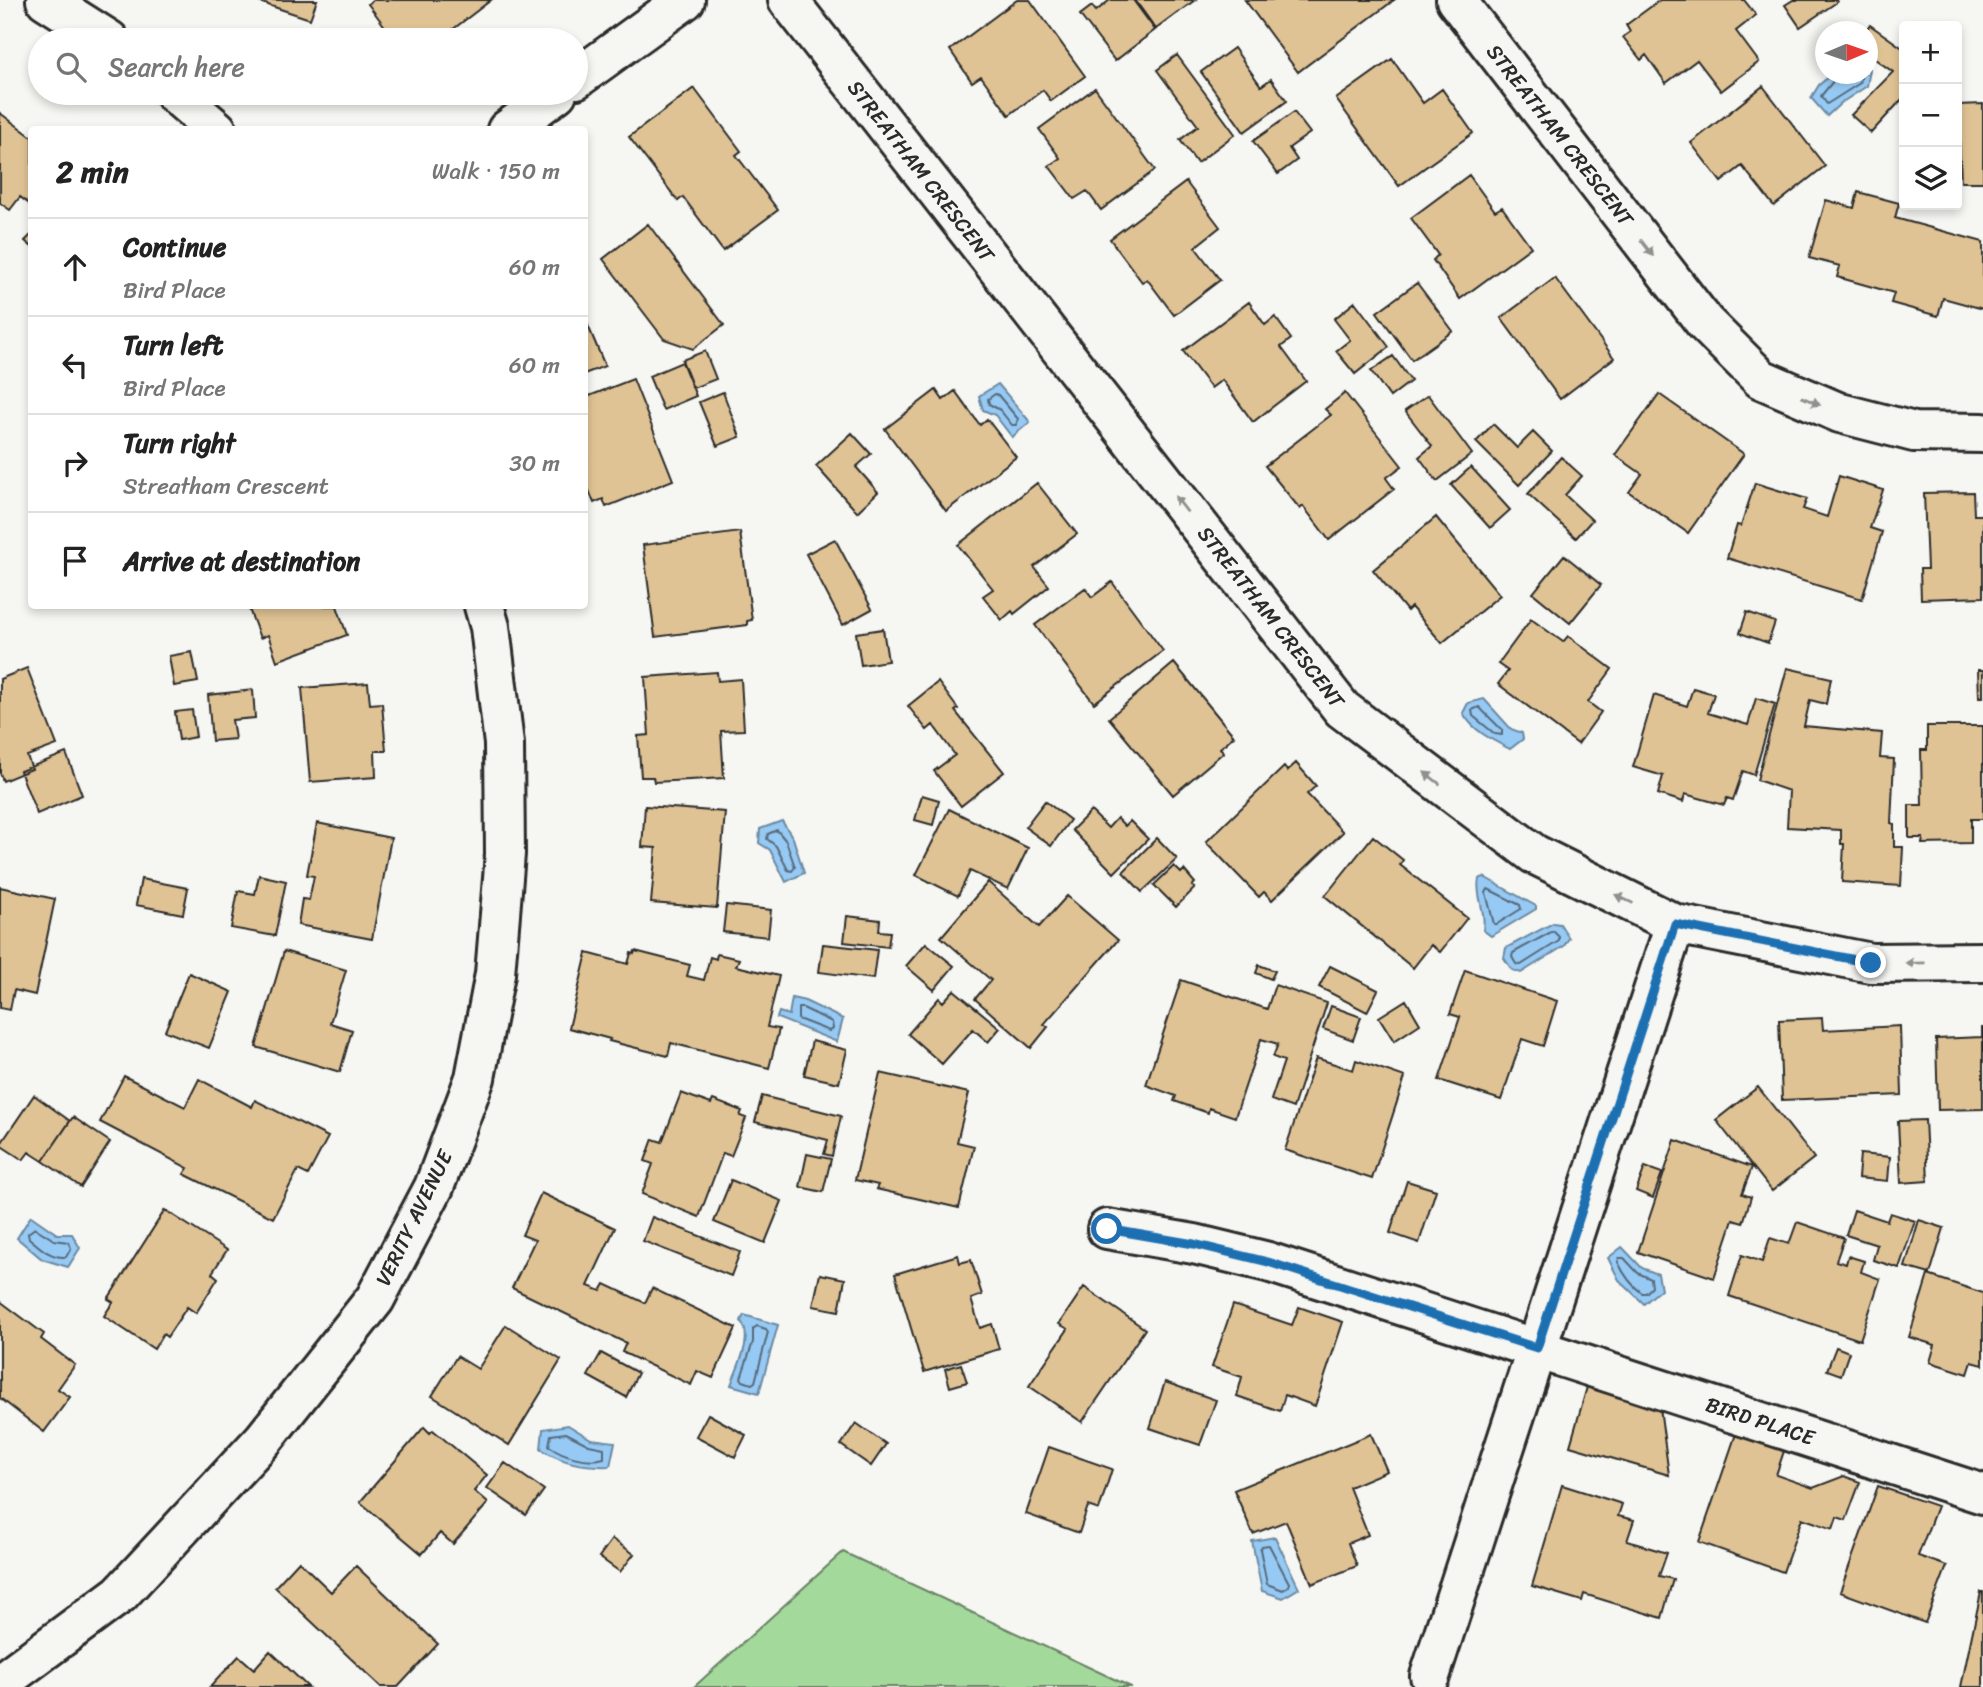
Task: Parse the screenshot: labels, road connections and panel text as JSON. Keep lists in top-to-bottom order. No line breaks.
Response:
{"streets":{"street":["STREATHAM CRESCENT","VERITY AVENUE","BIRD PLACE"]},"north":"right","page":{"map_buttons":["+","−"],"search":"Search here","heading":["2 min","Walk · 150 m"],"list":[["Continue","Bird Place","60 m"],["Turn left","Bird Place","60 m"],["Turn right","Streatham Crescent","30 m"],"Arrive at destination"]}}
